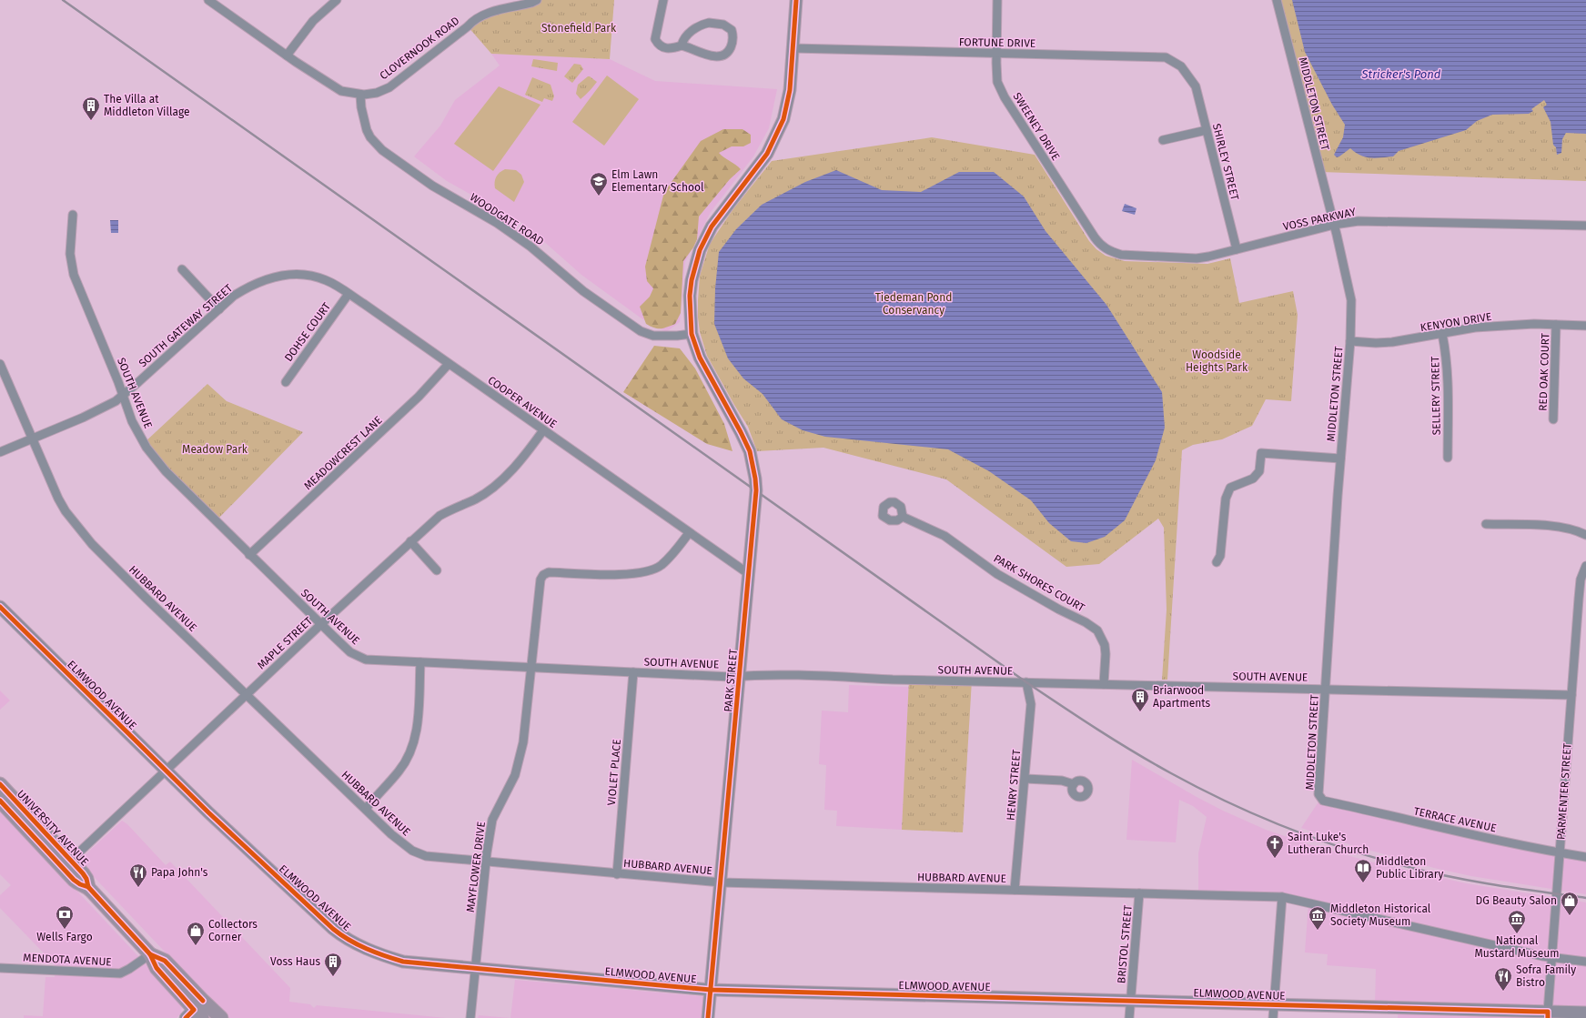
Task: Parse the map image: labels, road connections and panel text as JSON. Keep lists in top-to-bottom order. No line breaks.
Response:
{"streets":{"main road":["UNIVERSITY AVENUE"],"street":["FORTUNE DRIVE","CLOVERNOOK ROAD","MIDDLETON STREET","SWEENEY DRIVE","SHIRLEY STREET","WOODGATE ROAD","VOSS PARKWAY","KENYON DRIVE","SOUTH GATEWAY STREET","DOHSE COURT","RED OAK COURT","SOUTH AVENUE","SELLERY STREET","COOPER AVENUE","MEADOWCREST LANE","PARK SHORES COURT","HUBBARD AVENUE","MAPLE STREET","PARK STREET","ELMWOOD AVENUE","VIOLET PLACE","HENRY STREET","PARMENTER STREET","TERRACE AVENUE","MAYFLOWER DRIVE","BRISTOL STREET","MENDOTA AVENUE"]},"crossings":[["FORTUNE DRIVE","SWEENEY DRIVE"],["FORTUNE DRIVE","SHIRLEY STREET"],["FORTUNE DRIVE","PARK STREET"],["CLOVERNOOK ROAD","WOODGATE ROAD"],["MIDDLETON STREET","VOSS PARKWAY"],["MIDDLETON STREET","KENYON DRIVE"],["MIDDLETON STREET","SOUTH AVENUE"],["MIDDLETON STREET","TERRACE AVENUE"],["SWEENEY DRIVE","VOSS PARKWAY"],["SHIRLEY STREET","VOSS PARKWAY"],["WOODGATE ROAD","PARK STREET"],["KENYON DRIVE","RED OAK COURT"],["KENYON DRIVE","SELLERY STREET"],["SOUTH GATEWAY STREET","SOUTH AVENUE"],["SOUTH GATEWAY STREET","COOPER AVENUE"],["SOUTH GATEWAY STREET","HUBBARD AVENUE"],["DOHSE COURT","COOPER AVENUE"],["SOUTH AVENUE","MEADOWCREST LANE"],["SOUTH AVENUE","PARK SHORES COURT"],["SOUTH AVENUE","MAPLE STREET"],["SOUTH AVENUE","PARK STREET"],["SOUTH AVENUE","VIOLET PLACE"],["SOUTH AVENUE","HENRY STREET"],["SOUTH AVENUE","PARMENTER STREET"],["SOUTH AVENUE","MAYFLOWER DRIVE"],["COOPER AVENUE","MEADOWCREST LANE"],["COOPER AVENUE","MAPLE STREET"],["COOPER AVENUE","PARK STREET"],["COOPER AVENUE","MAYFLOWER DRIVE"],["HUBBARD AVENUE","MAPLE STREET"],["HUBBARD AVENUE","PARK STREET"],["HUBBARD AVENUE","VIOLET PLACE"],["HUBBARD AVENUE","HENRY STREET"],["HUBBARD AVENUE","PARMENTER STREET"],["HUBBARD AVENUE","MAYFLOWER DRIVE"],["HUBBARD AVENUE","BRISTOL STREET"],["MAPLE STREET","ELMWOOD AVENUE"],["MAPLE STREET","UNIVERSITY AVENUE"],["PARK STREET","ELMWOOD AVENUE"],["ELMWOOD AVENUE","PARMENTER STREET"],["ELMWOOD AVENUE","MAYFLOWER DRIVE"],["ELMWOOD AVENUE","BRISTOL STREET"],["PARMENTER STREET","TERRACE AVENUE"],["UNIVERSITY AVENUE","MENDOTA AVENUE"]],"water":["Stricker's Pond"],"parks":["Stonefield Park","Tiedeman Pond Conservancy","Woodside Heights Park","Meadow Park"],"places":{"building":["The Villa at Middleton Village","Briarwood Apartments","Voss Haus"],"school or university":["Elm Lawn Elementary School"],"church":["Saint Luke's Lutheran Church"],"library":["Middleton Public Library"],"restaurant":["Papa John's","Sofra Family Bistro"],"shop":["DG Beauty Salon","Collectors Corner"],"bank":["Wells Fargo"],"museum":["Middleton Historical Society Museum","National Mustard Museum"]}}
